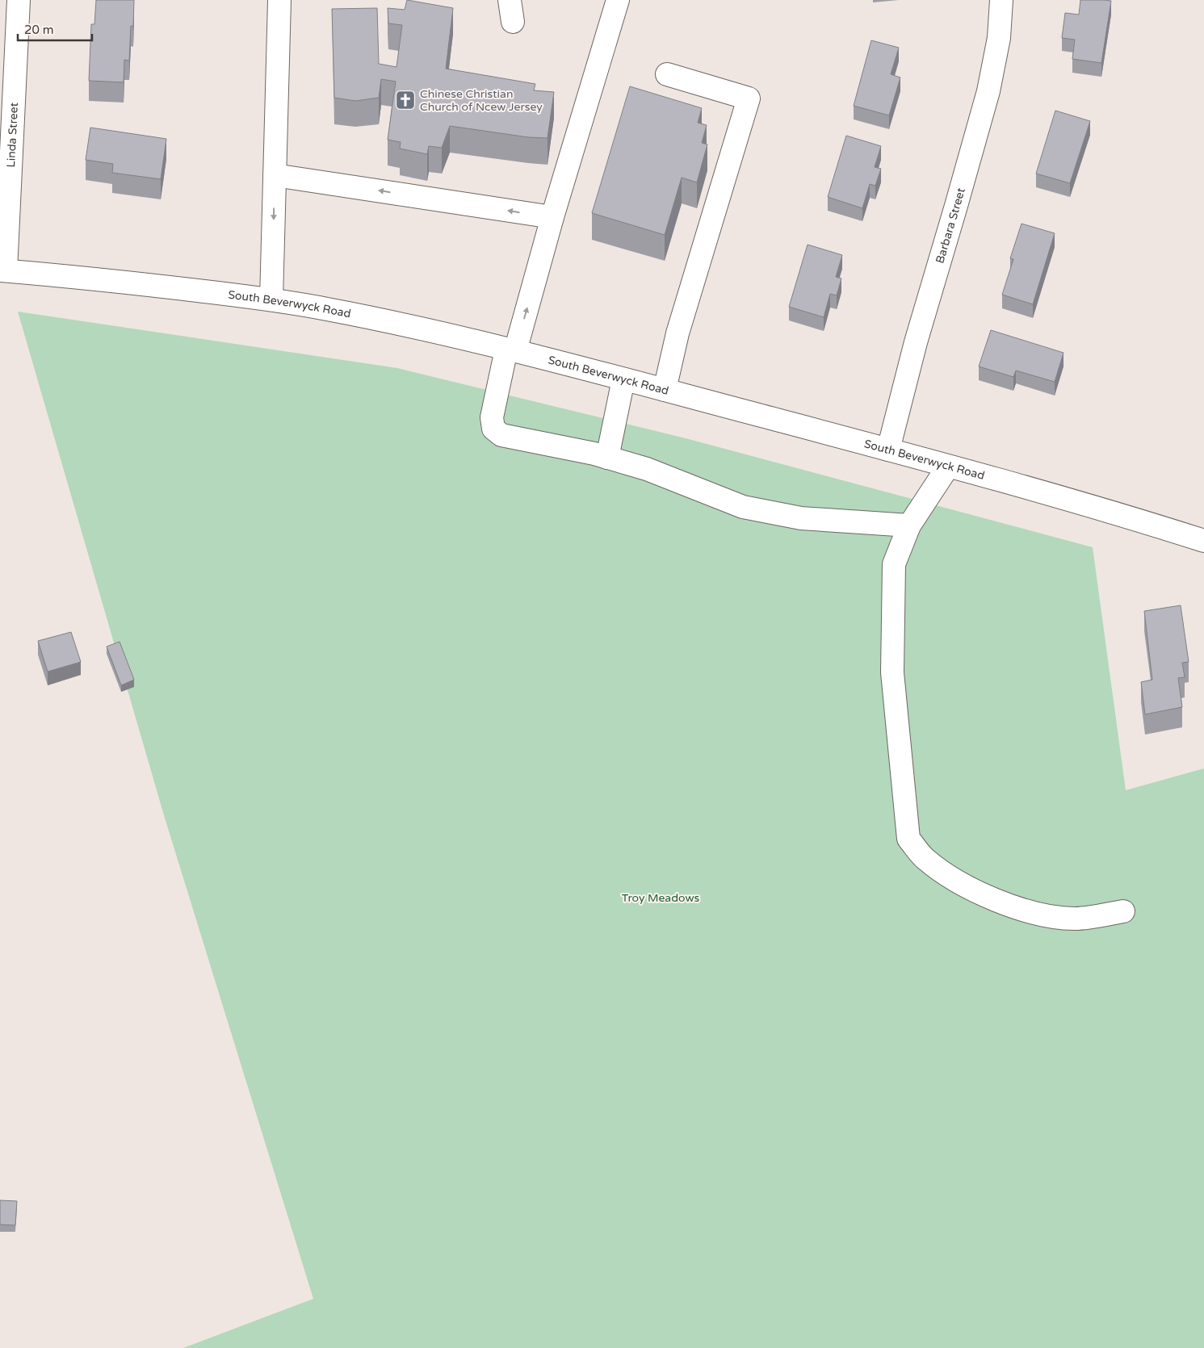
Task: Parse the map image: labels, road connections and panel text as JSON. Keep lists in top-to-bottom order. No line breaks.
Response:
{"streets":{"main road":["Linda Street","Barbara Street","South Beverwyck Road"]},"crossings":[["Linda Street","South Beverwyck Road"],["Barbara Street","South Beverwyck Road"]],"parks":["Troy Meadows"],"places":{"church":["Chinese Christian Church of Ncew Jersey"]},"scale_bar":"20 m"}
